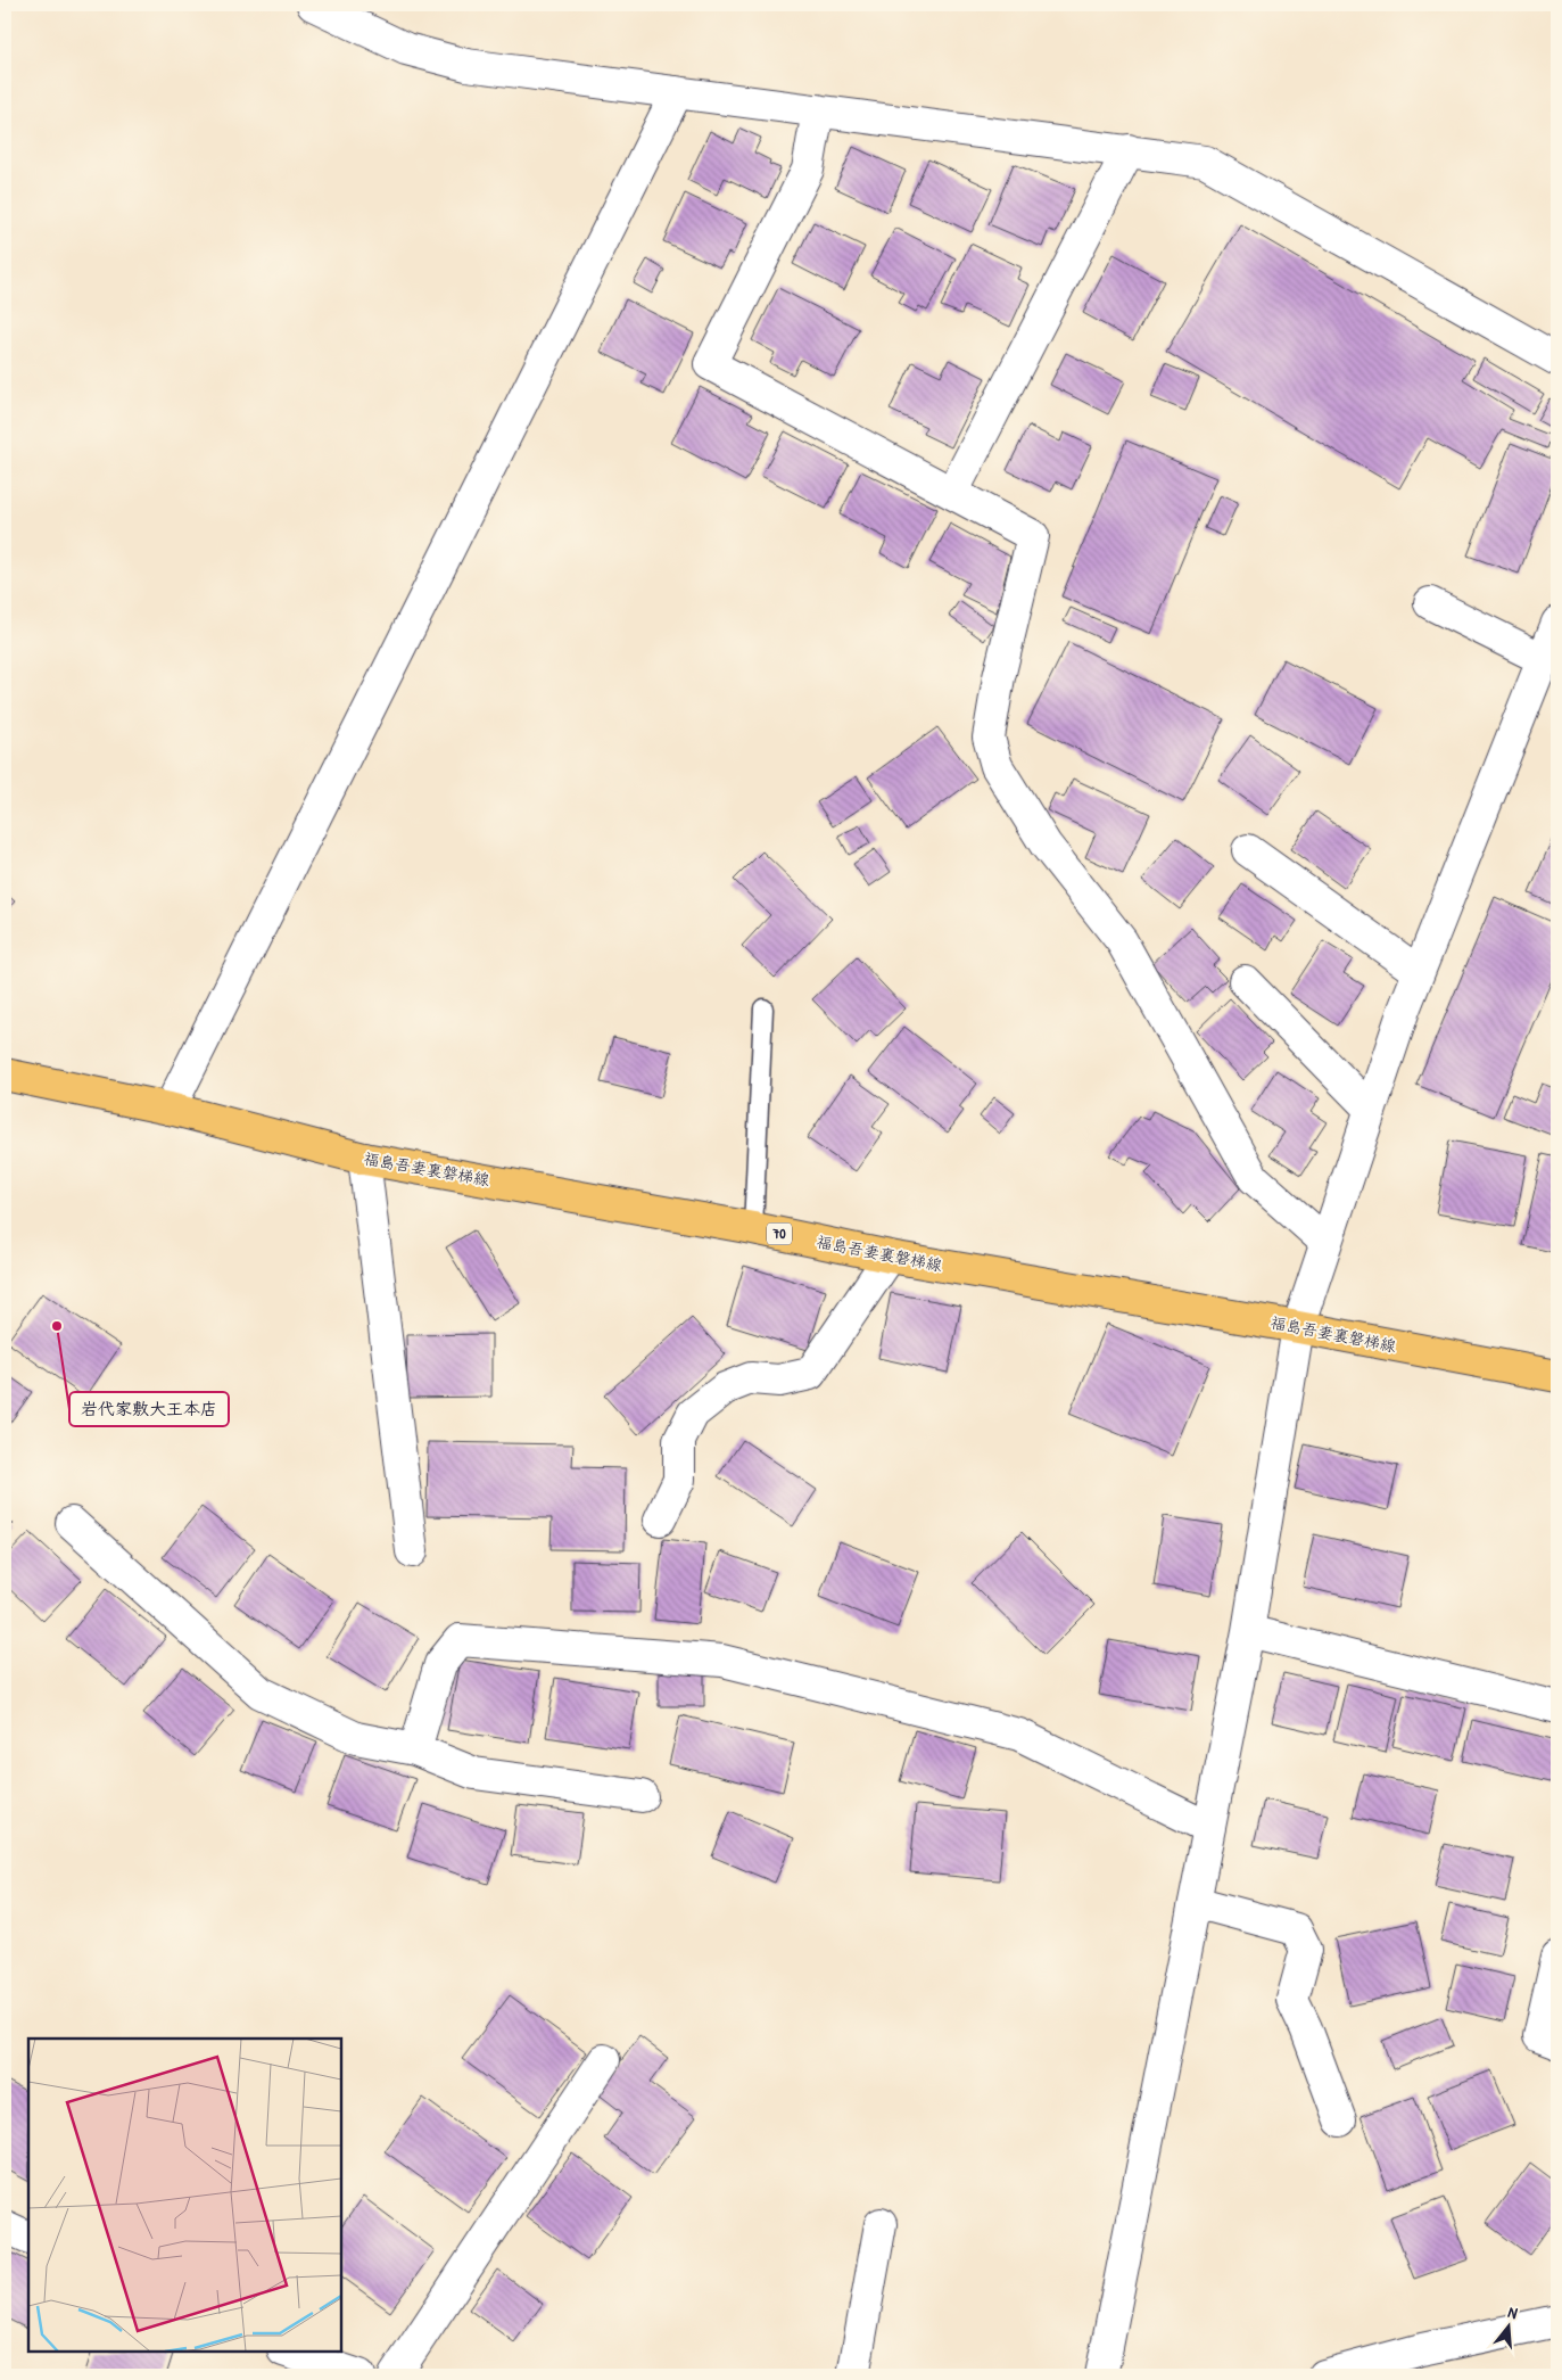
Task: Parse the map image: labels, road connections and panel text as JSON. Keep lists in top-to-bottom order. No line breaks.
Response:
{"streets":{"main road":["福島吾妻裏磐梯線","70"]},"places":["岩代家敷大王本店"],"north":"top"}
